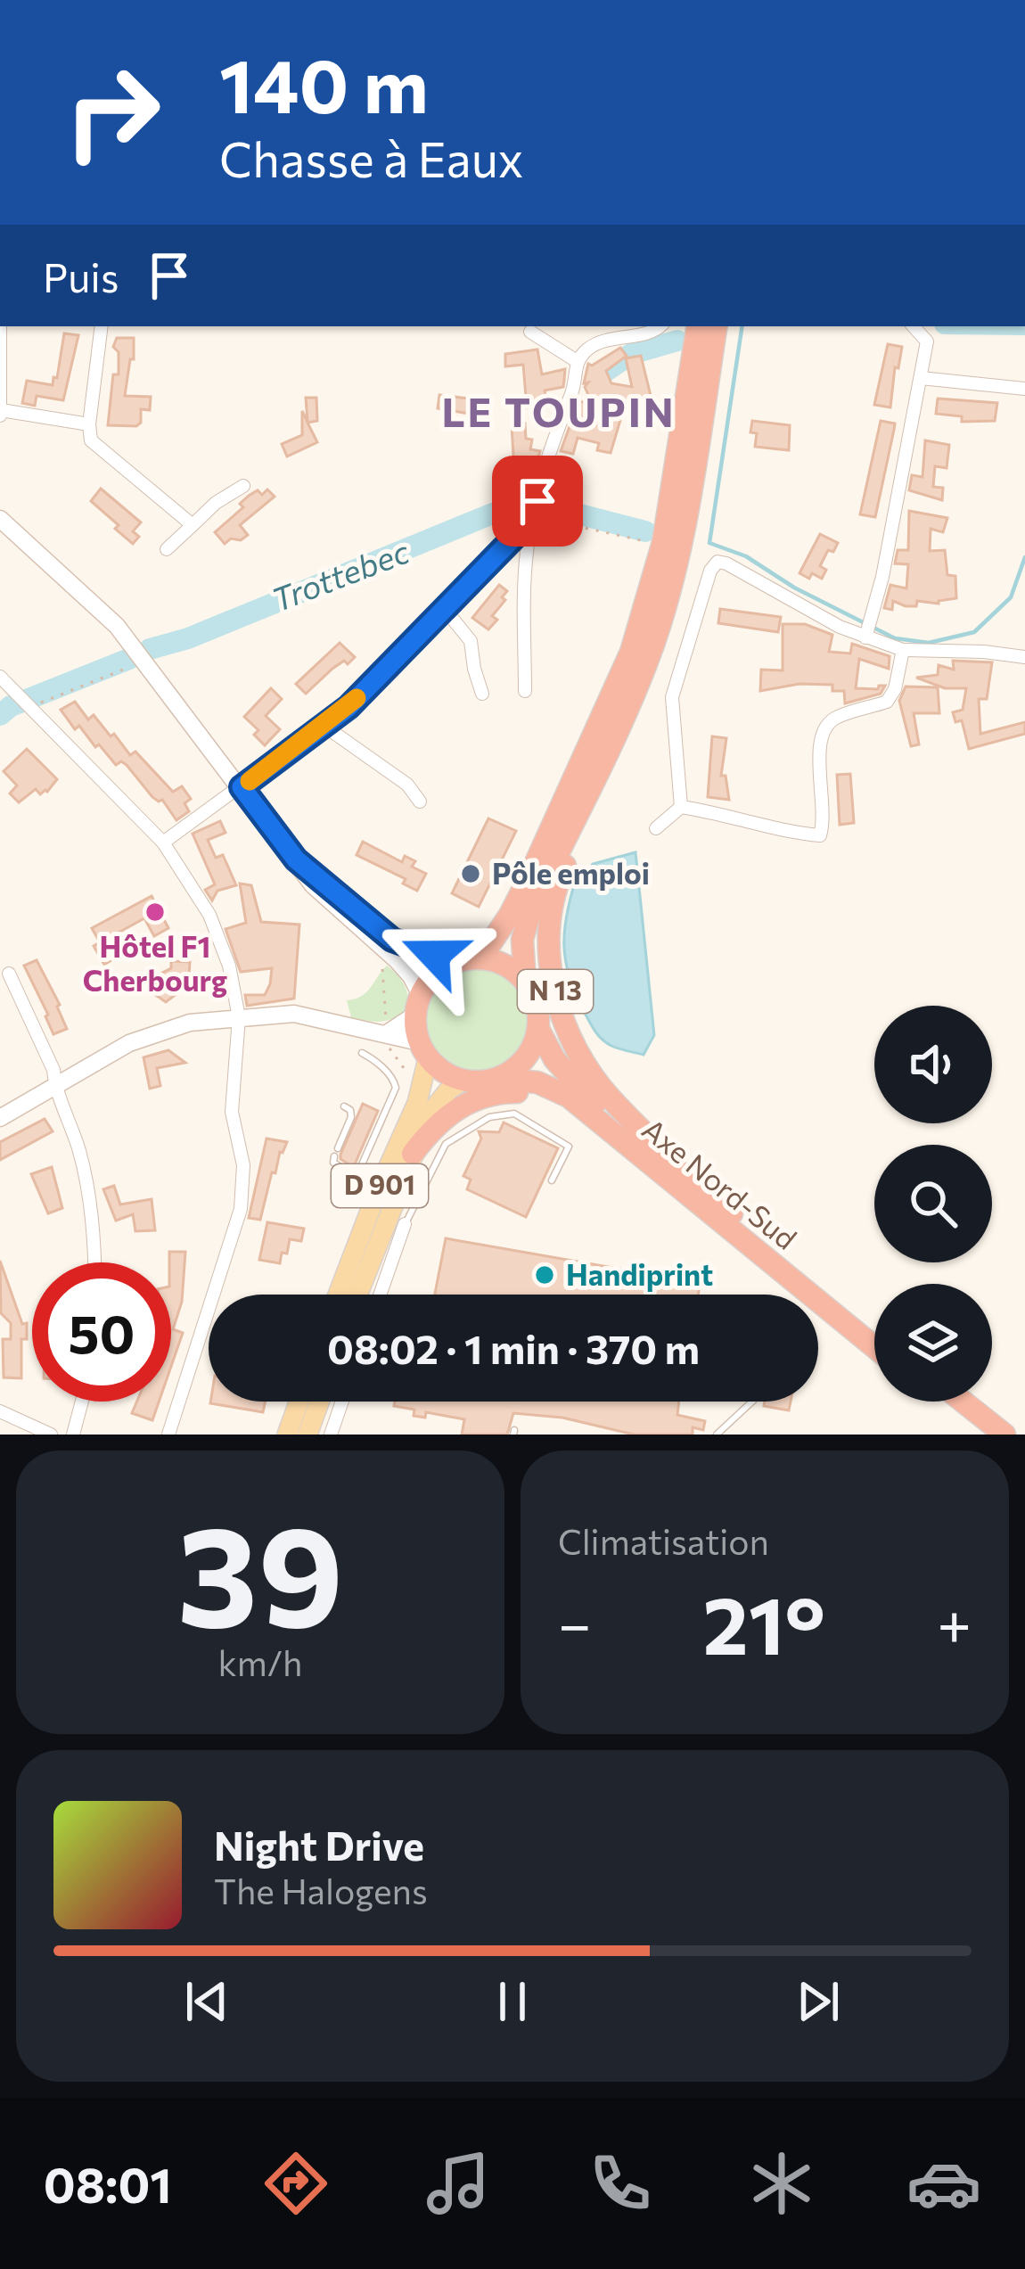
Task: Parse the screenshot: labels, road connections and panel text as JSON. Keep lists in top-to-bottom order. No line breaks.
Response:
{"streets":{"highway":["N 13","Axe Nord-Sud"],"main road":["D 901"]},"crossings":[["N 13","Axe Nord-Sud"],["N 13","D 901"],["Axe Nord-Sud","D 901"]],"districts":["LE TOUPIN"],"water":["Trottebec"],"places":["Pôle emploi","Hôtel F1 Cherbourg","Handiprint"],"page":{"turn":["140 m","Chasse à Eaux"],"then":"Puis","limit":"50","trip":"08:02 · 1 min · 370 m","tile":[["39","km/h"],"Climatisation"],"heat":["−","21°","+"],"song":["Night Drive","The Halogens"],"tabs":"08:01"}}
